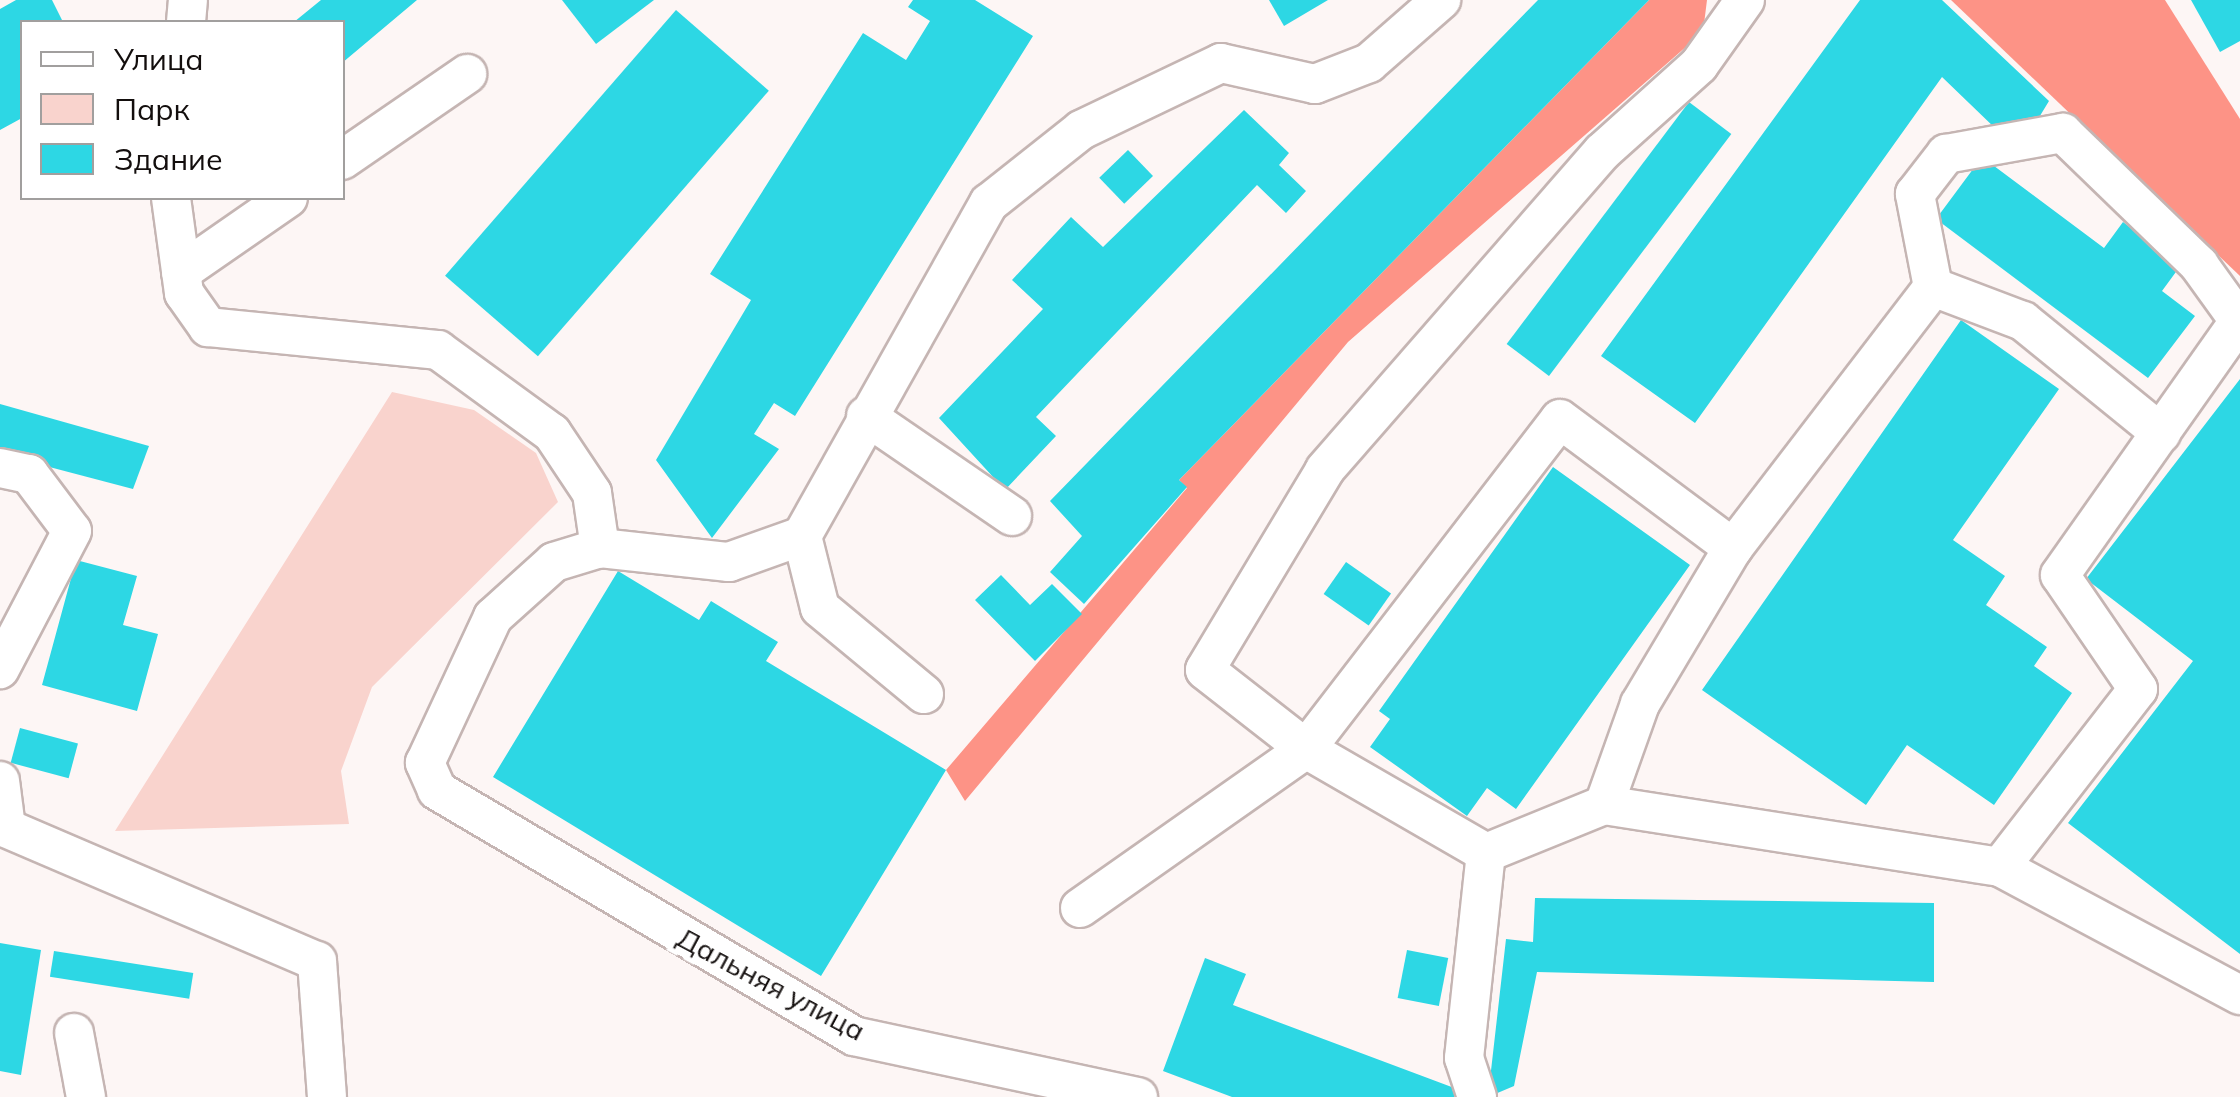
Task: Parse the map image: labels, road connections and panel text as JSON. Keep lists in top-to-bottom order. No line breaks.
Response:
{"streets":{"street":["Дальняя улица"]},"legend":["Улица","Парк","Здание"]}
